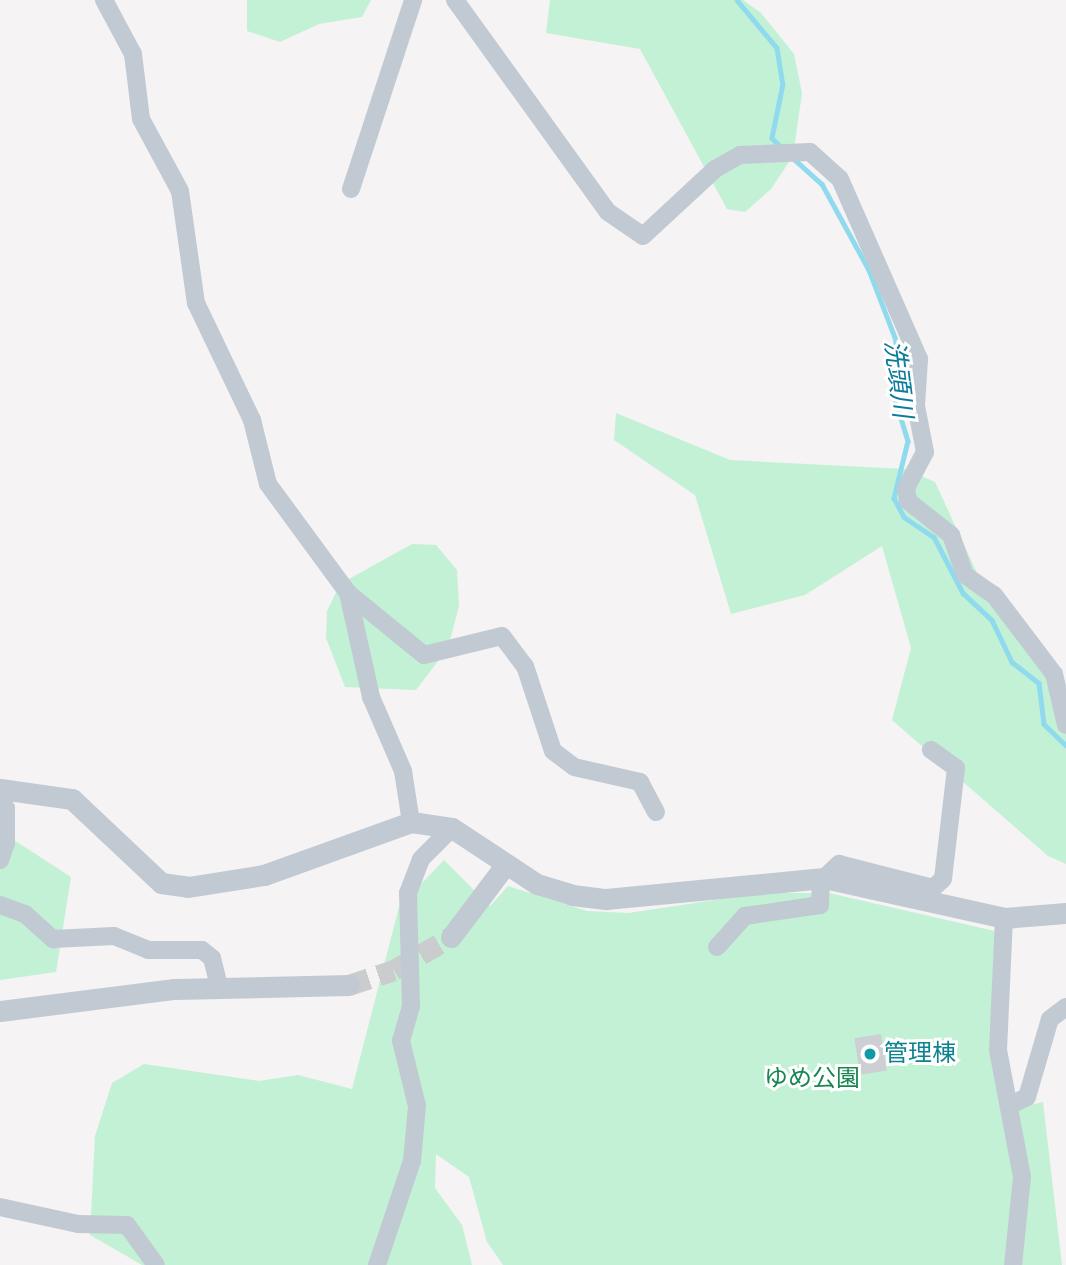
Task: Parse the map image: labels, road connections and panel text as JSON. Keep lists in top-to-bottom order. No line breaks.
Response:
{"water":["洗頭川"],"parks":["ゆめ公園"],"places":["管理棟"]}
